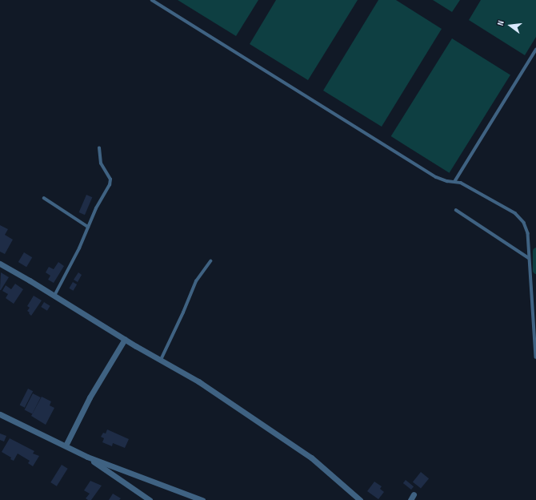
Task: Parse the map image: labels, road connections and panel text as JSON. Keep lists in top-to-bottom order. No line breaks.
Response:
{"north":"left"}
